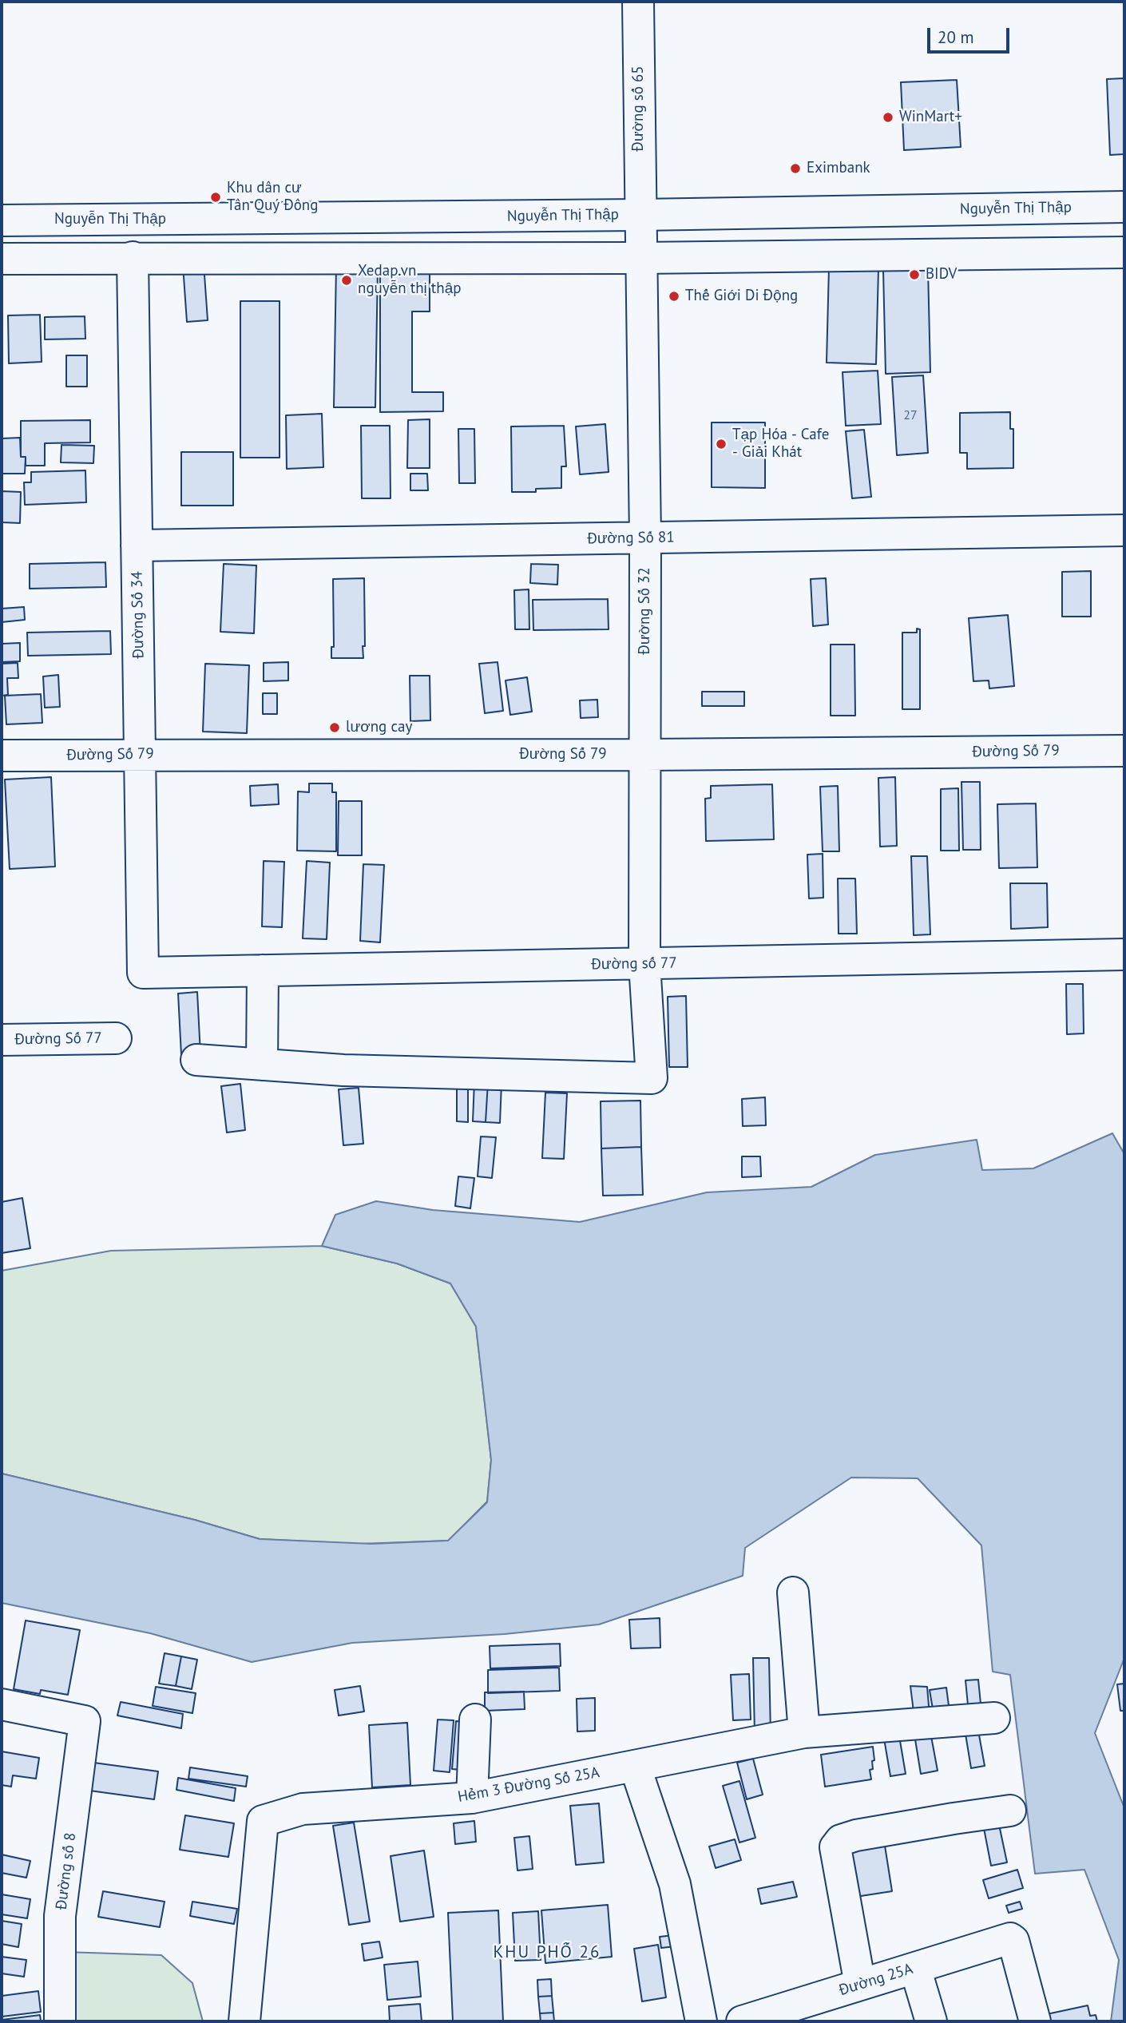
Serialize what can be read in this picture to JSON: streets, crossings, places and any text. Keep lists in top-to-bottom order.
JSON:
{
  "streets": {
    "street": [
      "Đường số 65",
      "Nguyễn Thị Thập",
      "Đường Số 81",
      "Đường Số 32",
      "Đường Số 34",
      "Đường Số 79",
      "Đường số 77",
      "Đường Số 77",
      "Hẻm 3 Đường Số 25A",
      "Đường số 8",
      "Đường 25A"
    ]
  },
  "crossings": [
    ["Đường số 65", "Nguyễn Thị Thập"],
    ["Đường số 65", "Đường Số 32"],
    ["Đường Số 81", "Đường Số 32"],
    ["Đường Số 81", "Đường Số 34"],
    ["Đường Số 32", "Đường Số 79"],
    ["Đường Số 32", "Đường số 77"],
    ["Đường Số 34", "Đường Số 79"],
    ["Đường Số 34", "Đường số 77"]
  ],
  "districts": ["KHU PHỐ 26"],
  "places": [
    "WinMart+",
    "Eximbank",
    "Khu dân cư Tân Quý Đông",
    "BIDV",
    "Xedap.vn nguyễn thị thập",
    "Thế Giới Di Động",
    "Tạp Hóa - Cafe - Giải Khát",
    "lương cay"
  ],
  "house_numbers": ["27"],
  "scale_bar": "20 m"
}
